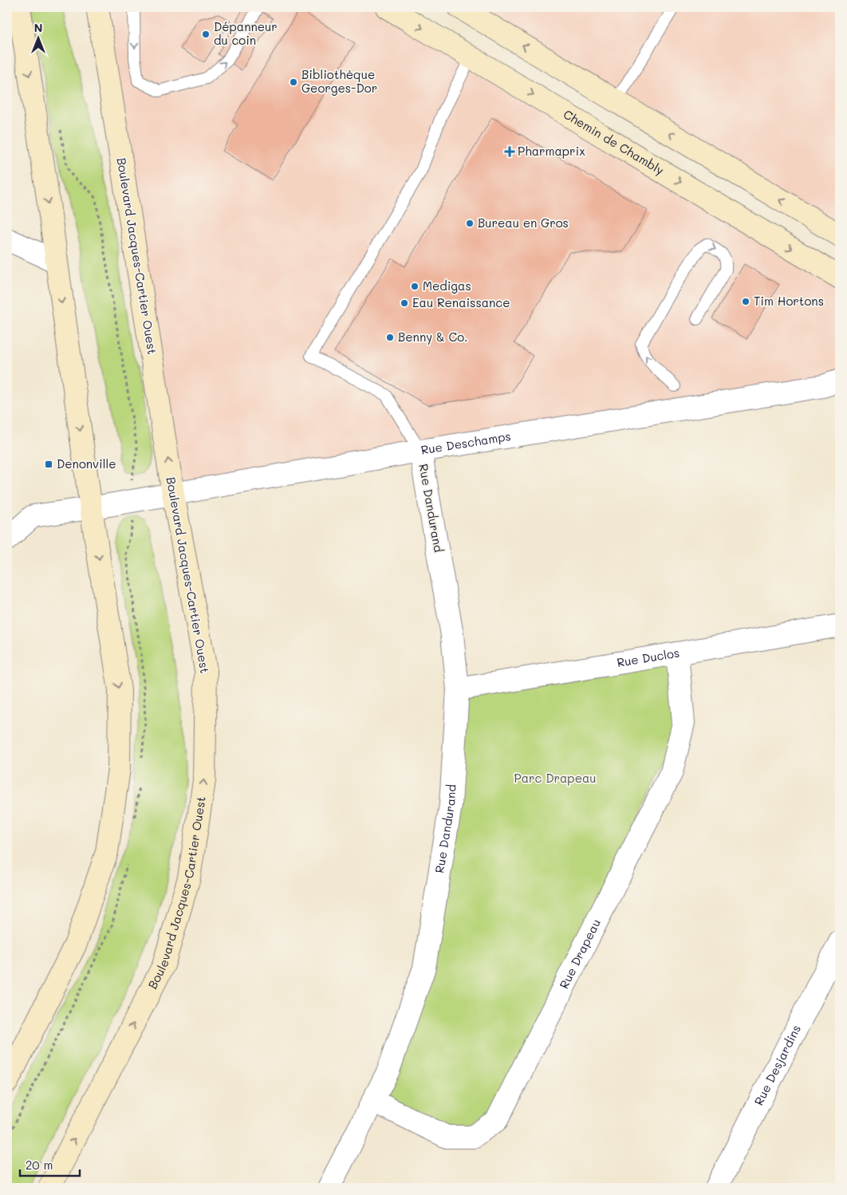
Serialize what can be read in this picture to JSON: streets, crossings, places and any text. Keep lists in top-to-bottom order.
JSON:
{
  "streets": {
    "main road": ["Chemin de Chambly", "Boulevard Jacques-Cartier Ouest"],
    "street": [
      "Rue Deschamps",
      "Rue Dandurand",
      "Rue Duclos",
      "Rue Drapeau",
      "Rue Desjardins"
    ]
  },
  "crossings": [
    ["Boulevard Jacques-Cartier Ouest", "Rue Deschamps"],
    ["Rue Deschamps", "Rue Dandurand"],
    ["Rue Dandurand", "Rue Duclos"],
    ["Rue Dandurand", "Rue Drapeau"],
    ["Rue Duclos", "Rue Drapeau"]
  ],
  "parks": ["Parc Drapeau"],
  "places": {
    "other": [
      "Dépanneur du coin",
      "Bibliothèque Georges-Dor",
      "Bureau en Gros",
      "Medigas",
      "Tim Hortons",
      "Eau Renaissance",
      "Benny & Co."
    ],
    "health": ["Pharmaprix"],
    "transit": ["Denonville"]
  },
  "scale_bar": "20 m",
  "north": "top"
}
